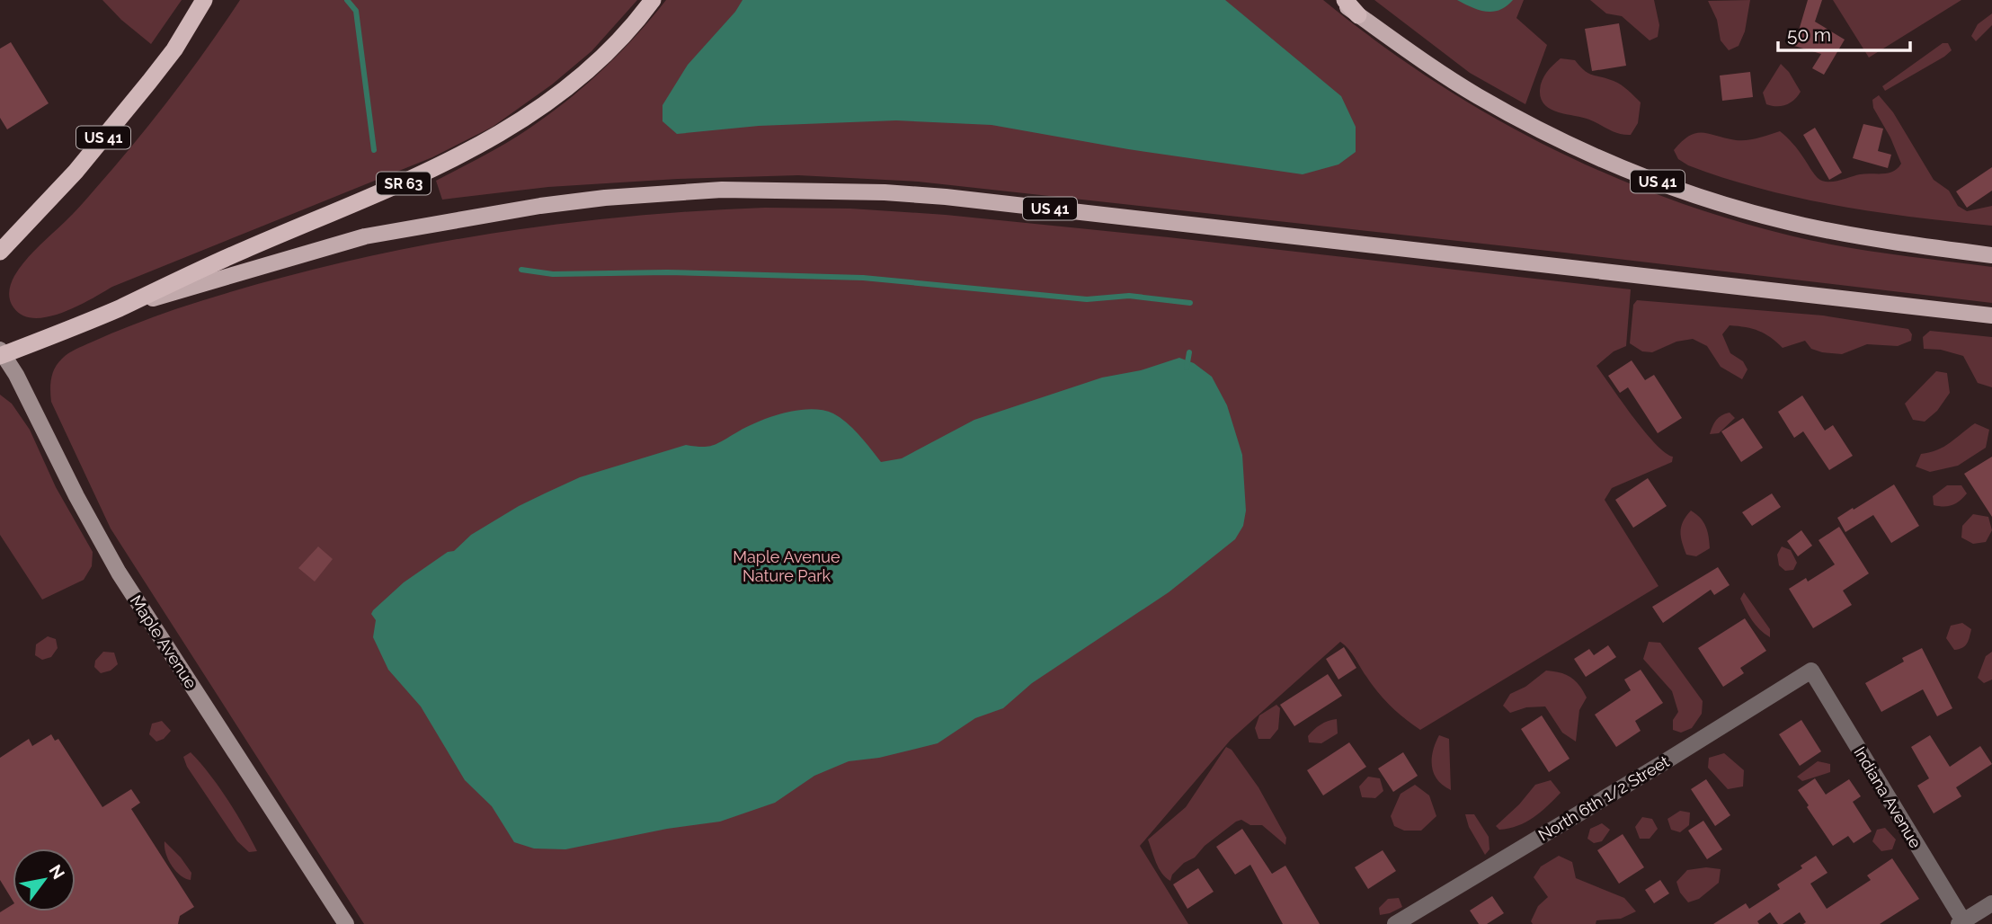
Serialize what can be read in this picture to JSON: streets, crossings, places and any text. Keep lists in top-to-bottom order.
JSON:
{
  "streets": {
    "highway": ["US 41", "SR 63"],
    "main road": ["Maple Avenue"],
    "street": ["Indiana Avenue", "North 6th 1/2 Street"]
  },
  "crossings": [
    ["US 41", "SR 63"],
    ["US 41", "Maple Avenue"],
    ["Indiana Avenue", "North 6th 1/2 Street"]
  ],
  "parks": ["Maple Avenue Nature Park"],
  "scale_bar": "50 m",
  "north": "top right"
}
